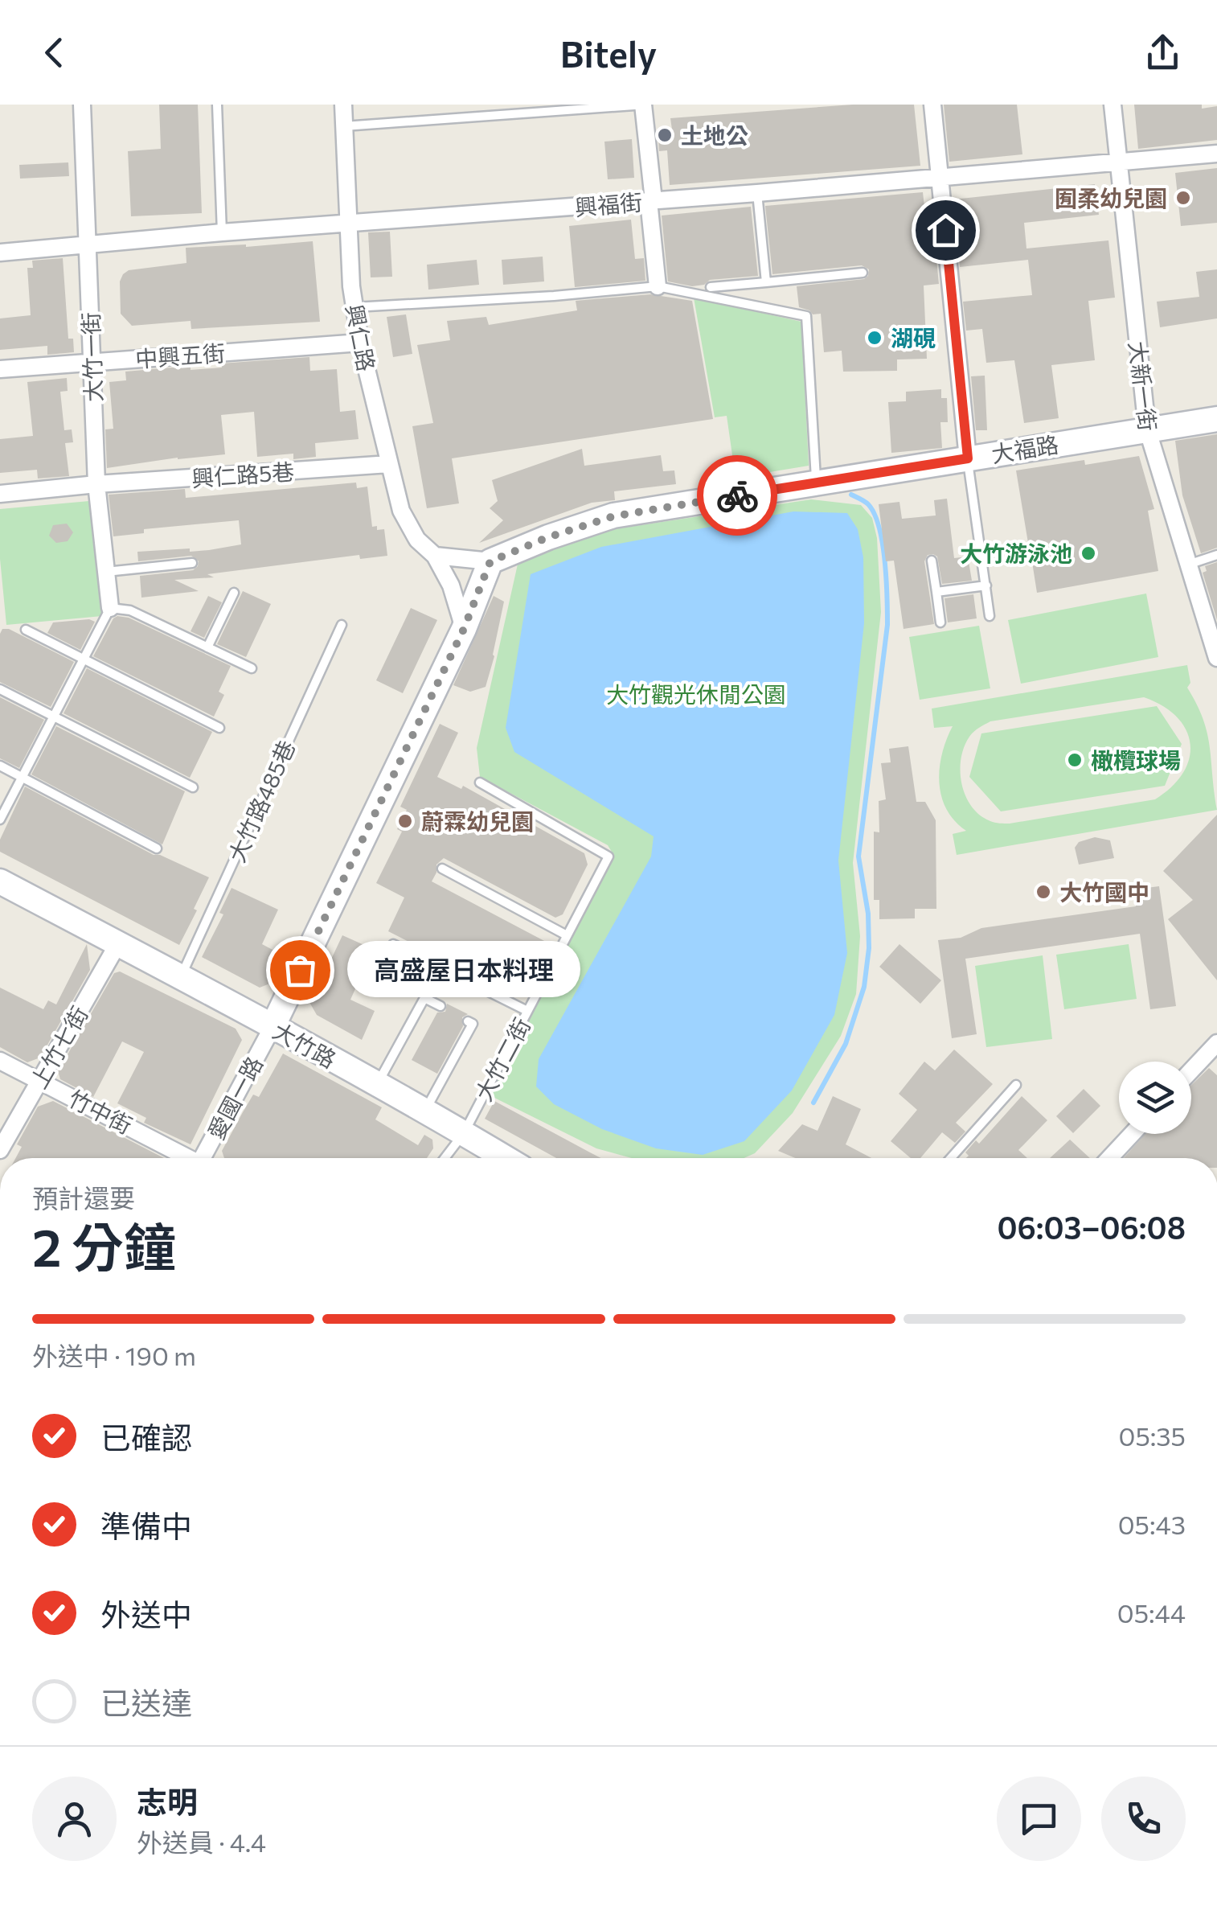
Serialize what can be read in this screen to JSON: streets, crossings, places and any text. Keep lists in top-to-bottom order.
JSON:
{
  "streets": {
    "street": [
      "興福街",
      "興仁路",
      "中興五街",
      "大竹一街",
      "大新一街",
      "大福路",
      "興仁路5巷",
      "大竹路",
      "上竹七街",
      "愛國一路",
      "竹中街"
    ],
    "lane": ["大竹路485巷", "大竹二街"]
  },
  "crossings": [
    ["興福街", "興仁路"],
    ["興福街", "大竹一街"],
    ["興福街", "大新一街"],
    ["興仁路", "中興五街"],
    ["興仁路", "興仁路5巷"],
    ["中興五街", "大竹一街"],
    ["大竹一街", "興仁路5巷"],
    ["大新一街", "大福路"],
    ["大竹路485巷", "大竹路"],
    ["大竹路", "上竹七街"],
    ["大竹路", "大竹二街"],
    ["大竹路", "愛國一路"],
    ["上竹七街", "竹中街"]
  ],
  "parks": ["大竹觀光休閒公園"],
  "places": [
    "土地公",
    "囿柔幼兒園",
    "湖硯",
    "大竹游泳池",
    "橄欖球場",
    "蔚霖幼兒園",
    "大竹國中",
    "高盛屋日本料理"
  ],
  "page": {
    "header": "Bitely",
    "bubble": "高盛屋日本料理",
    "heading": ["2 分鐘", "預計還要", "06:03–06:08"],
    "panel": ["志明", "外送員 · 4.4"],
    "bar": "外送中 · 190 m",
    "list": [
      ["已確認", "05:35"],
      ["準備中", "05:43"],
      ["外送中", "05:44"],
      "已送達"
    ]
  }
}
